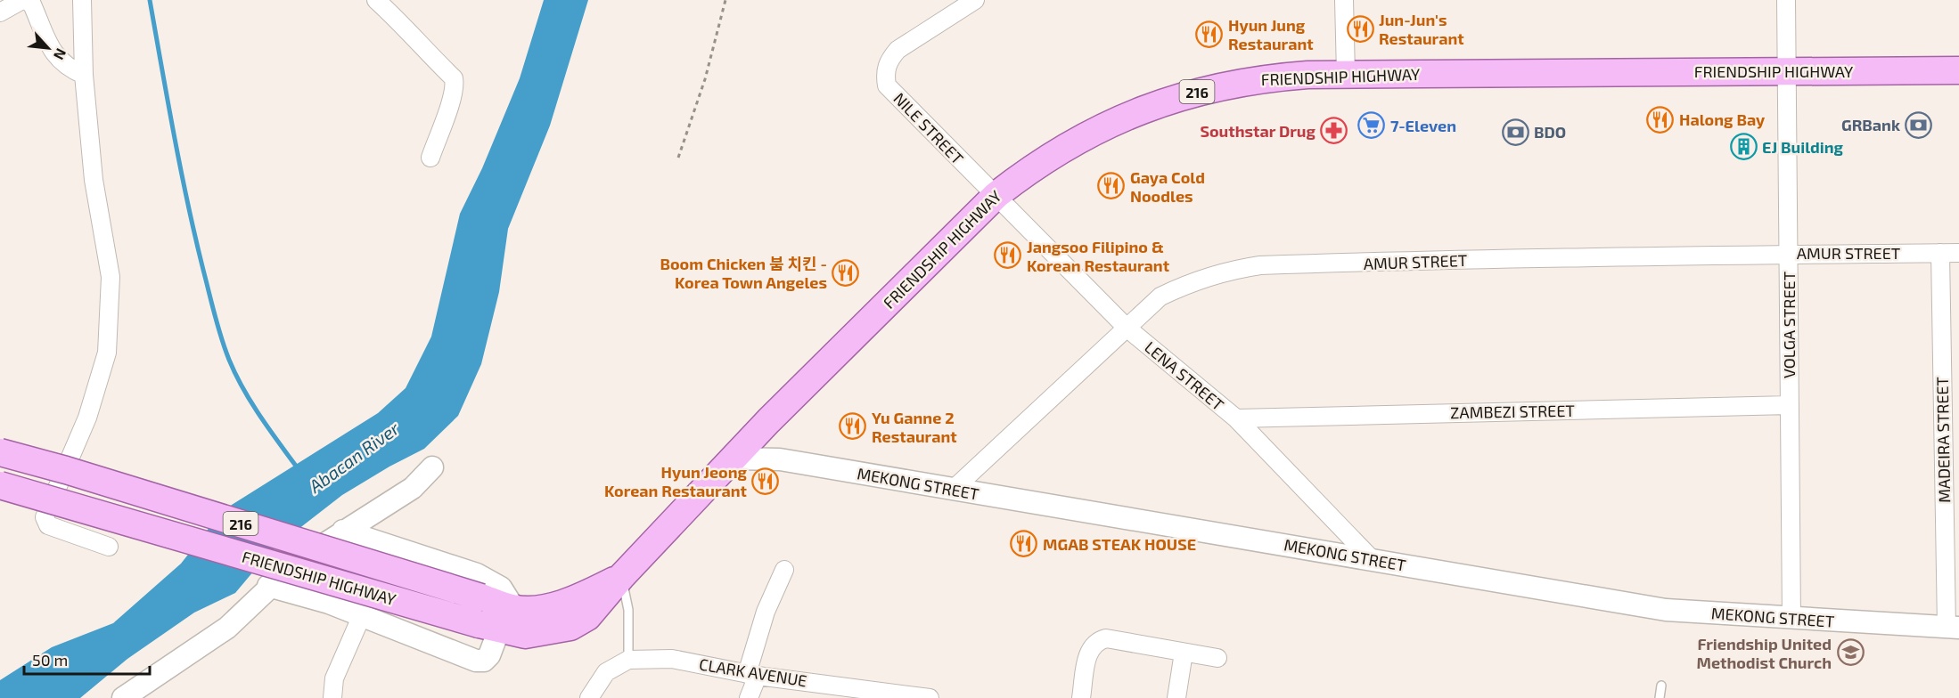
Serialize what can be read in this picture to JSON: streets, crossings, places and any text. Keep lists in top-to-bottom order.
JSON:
{
  "streets": {
    "main road": ["FRIENDSHIP HIGHWAY", "216"],
    "street": [
      "NILE STREET",
      "AMUR STREET",
      "VOLGA STREET",
      "LENA STREET",
      "ZAMBEZI STREET",
      "MADEIRA STREET",
      "MEKONG STREET",
      "CLARK AVENUE"
    ]
  },
  "crossings": [
    ["FRIENDSHIP HIGHWAY", "NILE STREET"],
    ["FRIENDSHIP HIGHWAY", "VOLGA STREET"],
    ["FRIENDSHIP HIGHWAY", "LENA STREET"],
    ["FRIENDSHIP HIGHWAY", "MEKONG STREET"],
    ["NILE STREET", "LENA STREET"],
    ["AMUR STREET", "VOLGA STREET"],
    ["AMUR STREET", "LENA STREET"],
    ["AMUR STREET", "MADEIRA STREET"],
    ["AMUR STREET", "MEKONG STREET"],
    ["VOLGA STREET", "ZAMBEZI STREET"],
    ["VOLGA STREET", "MEKONG STREET"],
    ["LENA STREET", "ZAMBEZI STREET"],
    ["LENA STREET", "MEKONG STREET"],
    ["MADEIRA STREET", "MEKONG STREET"]
  ],
  "water": ["Abacan River"],
  "places": {
    "restaurant": [
      "Jun-Jun's Restaurant",
      "Hyun Jung Restaurant",
      "Halong Bay",
      "Gaya Cold Noodles",
      "Jangsoo Filipino & Korean Restaurant",
      "Boom Chicken 붐 치킨 - Korea Town Angeles",
      "Yu Ganne 2 Restaurant",
      "Hyun Jeong Korean Restaurant",
      "MGAB STEAK HOUSE"
    ],
    "bank": ["GRBank", "BDO"],
    "supermarket": ["7-Eleven"],
    "pharmacy": ["Southstar Drug"],
    "building": ["EJ Building"],
    "school or university": ["Friendship United Methodist Church"]
  },
  "scale_bar": "50 m",
  "north": "bottom right"
}
